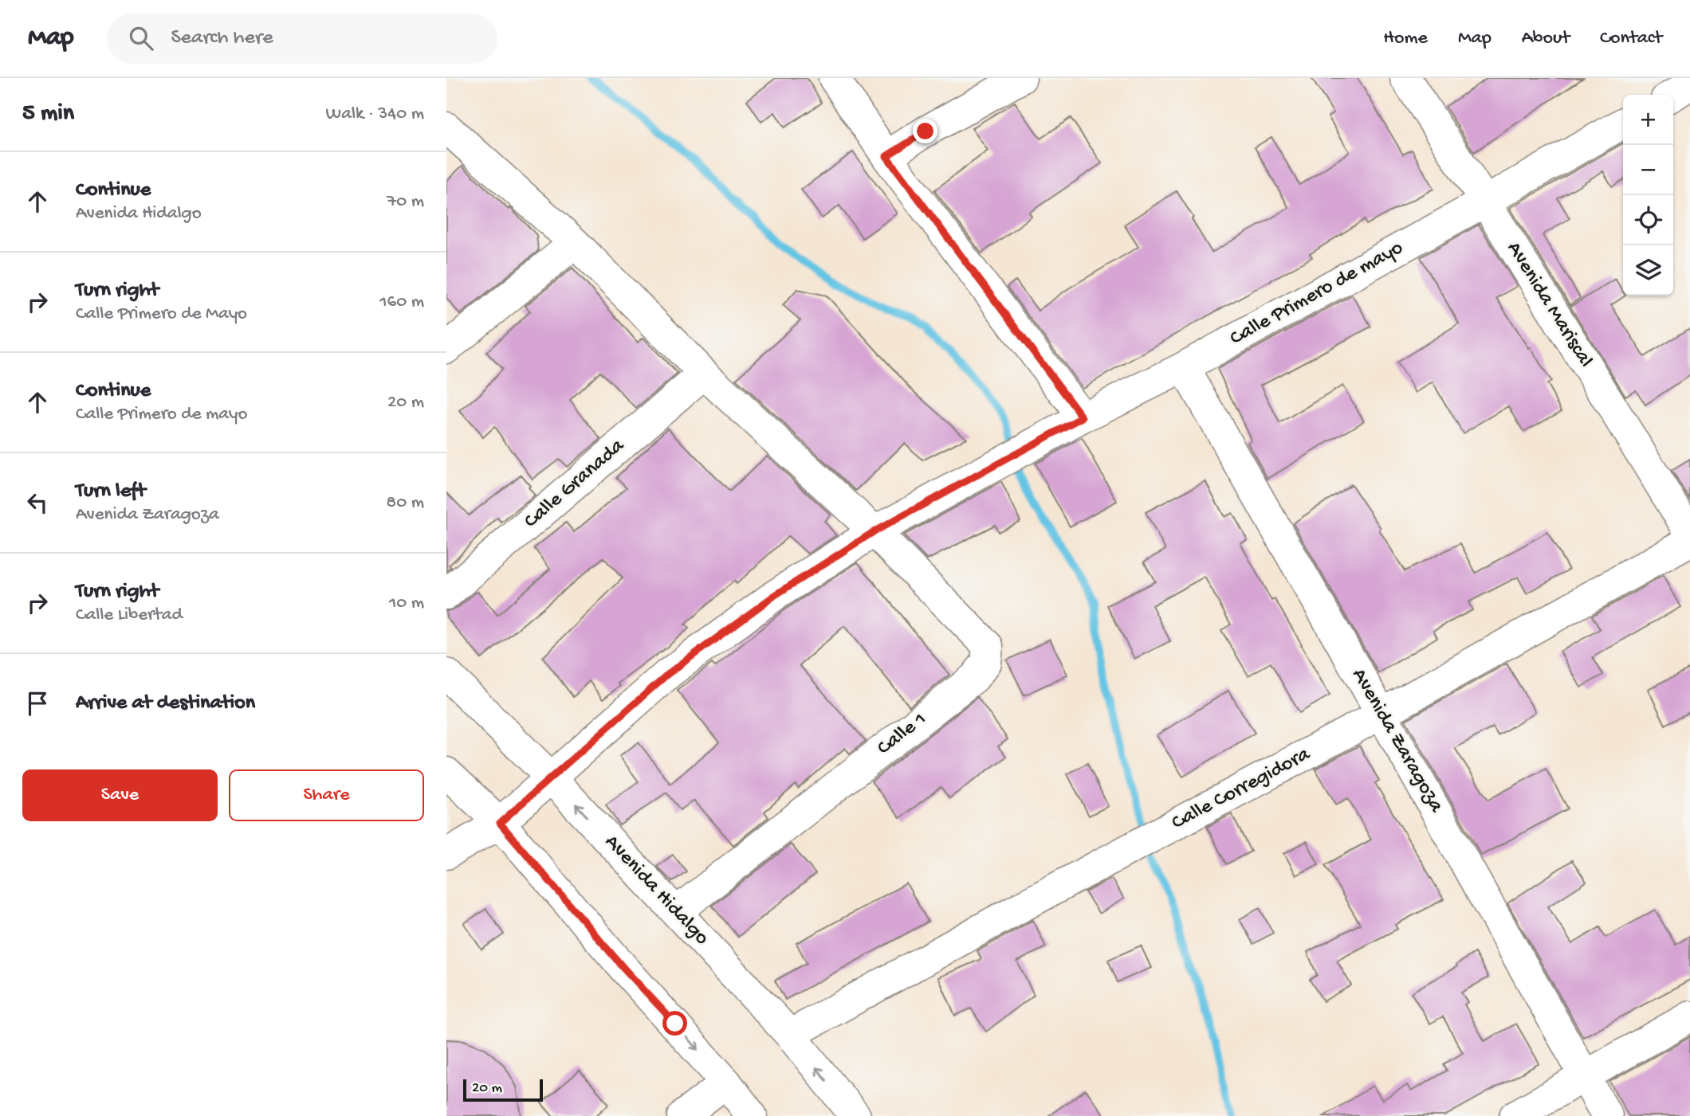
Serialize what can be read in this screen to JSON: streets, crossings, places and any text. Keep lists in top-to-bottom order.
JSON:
{
  "streets": {
    "street": [
      "Calle Primero de mayo",
      "Avenida Mariscal",
      "Calle Granada",
      "Calle 1",
      "Avenida Zaragoza",
      "Calle Corregidora",
      "Avenida Hidalgo"
    ]
  },
  "crossings": [
    ["Calle Primero de mayo", "Avenida Mariscal"],
    ["Calle Primero de mayo", "Calle 1"],
    ["Calle Primero de mayo", "Avenida Zaragoza"],
    ["Calle 1", "Avenida Hidalgo"],
    ["Avenida Zaragoza", "Calle Corregidora"],
    ["Calle Corregidora", "Avenida Hidalgo"]
  ],
  "scale_bar": "20 m",
  "page": {
    "header": "Map",
    "search": "Search here",
    "nav": [
      "Home",
      "Map",
      "About",
      "Contact"
    ],
    "heading": ["5 min", "Walk · 340 m"],
    "map_buttons": ["+", "−"],
    "list": [
      ["Continue", "Avenida Hidalgo", "70 m"],
      ["Turn right", "Calle Primero de Mayo", "160 m"],
      ["Continue", "Calle Primero de mayo", "20 m"],
      ["Turn left", "Avenida Zaragoza", "80 m"],
      ["Turn right", "Calle Libertad", "10 m"],
      "Arrive at destination"
    ],
    "buttons": ["Save", "Share"],
    "scale": "20 m"
  }
}
